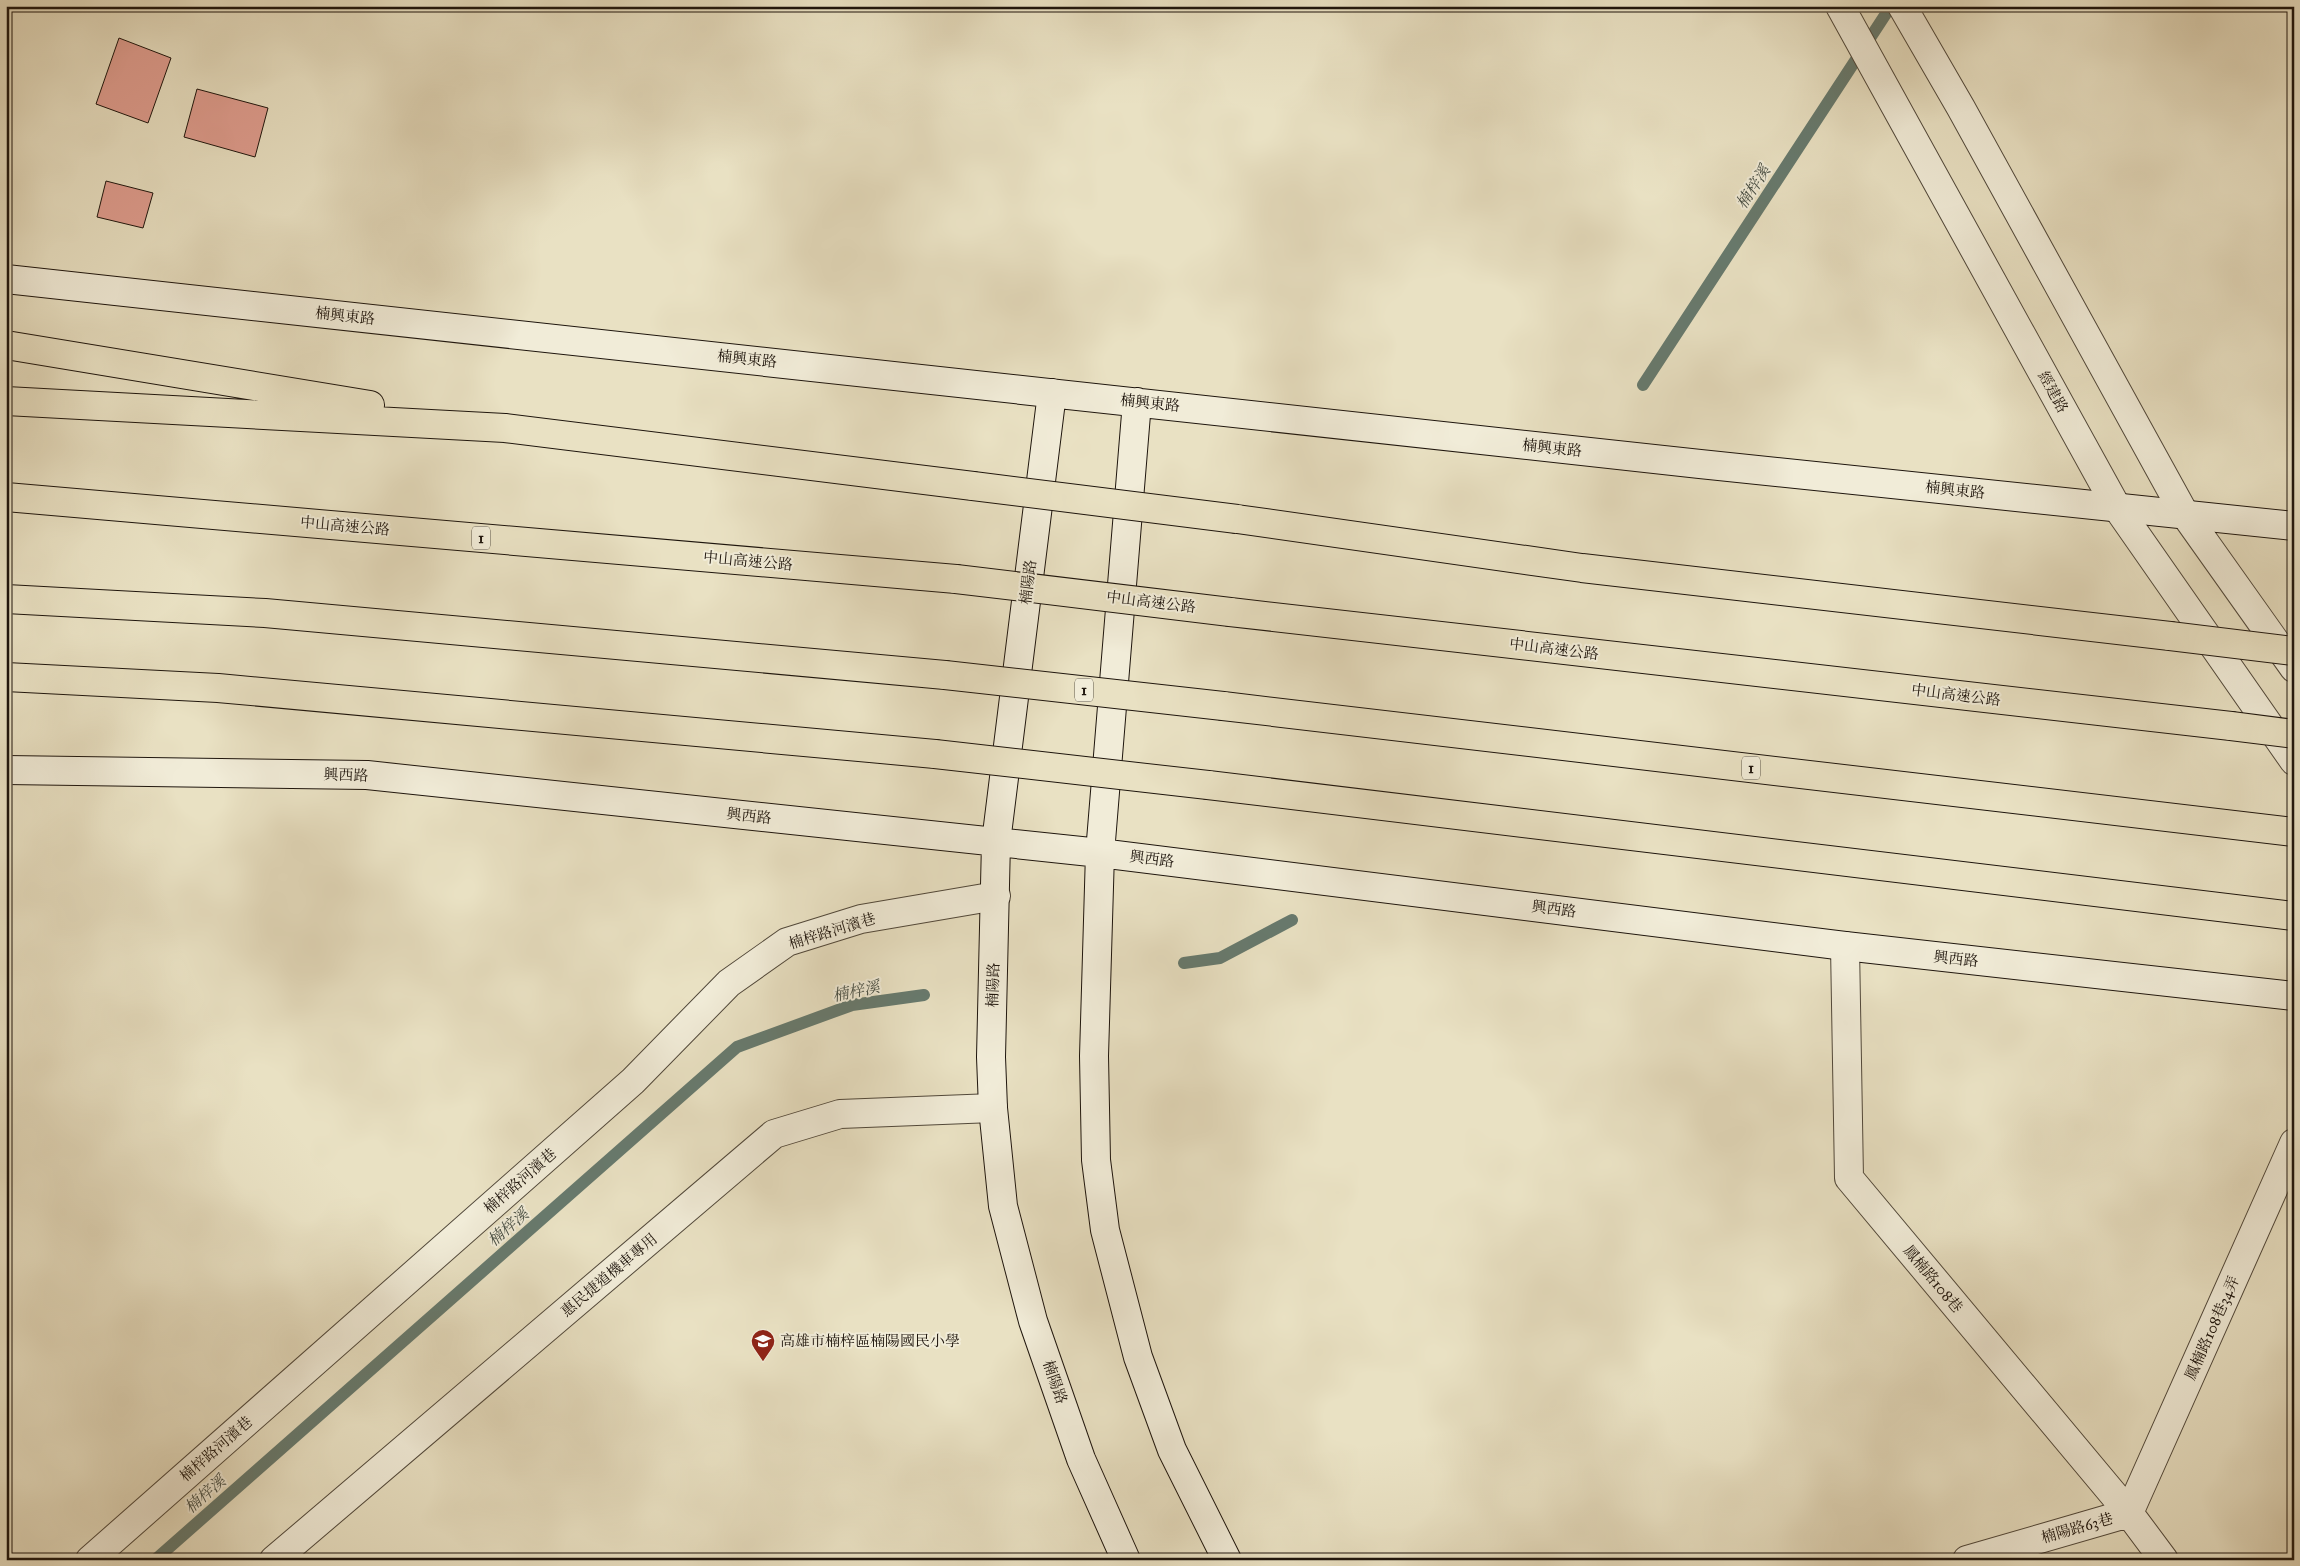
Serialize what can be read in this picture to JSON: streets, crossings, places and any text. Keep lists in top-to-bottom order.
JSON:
{
  "streets": {
    "highway": ["中山高速公路", "1"],
    "street": [
      "楠興東路",
      "經建路",
      "楠陽路",
      "興西路",
      "楠梓路河濱巷",
      "惠民捷道機車專用",
      "鳳楠路108巷",
      "鳳楠路108巷34弄",
      "楠陽路63巷"
    ]
  },
  "crossings": [
    ["楠興東路", "經建路"],
    ["楠興東路", "楠陽路"],
    ["楠陽路", "興西路"],
    ["楠陽路", "楠梓路河濱巷"],
    ["楠陽路", "惠民捷道機車專用"],
    ["興西路", "鳳楠路108巷"],
    ["鳳楠路108巷", "鳳楠路108巷34弄"],
    ["鳳楠路108巷", "楠陽路63巷"],
    ["鳳楠路108巷34弄", "楠陽路63巷"]
  ],
  "water": ["楠梓溪"],
  "places": {
    "school or university": ["高雄市楠梓區楠陽國民小學"]
  }
}
